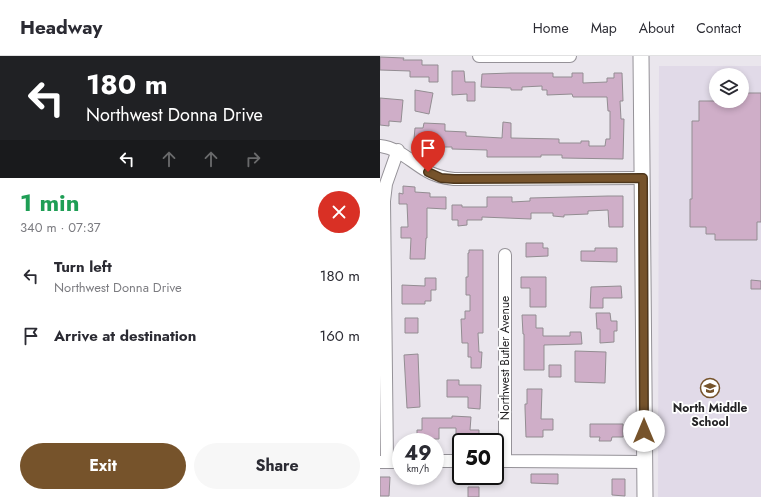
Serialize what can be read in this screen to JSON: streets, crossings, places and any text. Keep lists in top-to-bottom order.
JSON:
{
  "streets": {
    "street": ["Northwest Butler Avenue"]
  },
  "places": {
    "school or university": ["North Middle School"]
  },
  "page": {
    "header": "Headway",
    "nav": [
      "Home",
      "Map",
      "About",
      "Contact"
    ],
    "turn": ["180 m", "Northwest Donna Drive"],
    "heading": ["1 min", "340 m · 07:37"],
    "list": [
      {
        "name": "Turn left",
        "note": "Northwest Donna Drive",
        "value": "180 m"
      },
      {
        "name": "Arrive at destination",
        "value": "160 m"
      }
    ],
    "speed": "49 km/h",
    "limit": "50",
    "buttons": ["Exit", "Share"]
  }
}
